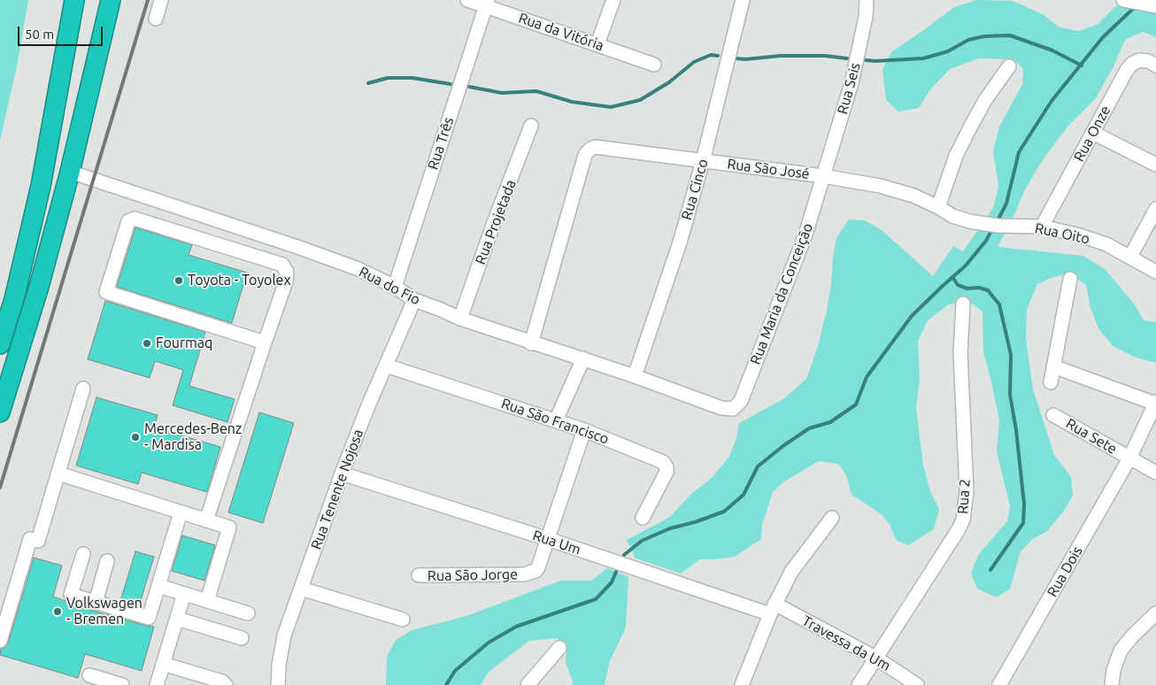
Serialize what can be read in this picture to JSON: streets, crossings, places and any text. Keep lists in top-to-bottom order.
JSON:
{
  "streets": {
    "street": [
      "Rua da Vitória",
      "Rua Seis",
      "Rua Onze",
      "Rua Três",
      "Rua São José",
      "Rua Cinco",
      "Rua Projetada",
      "Rua Oito",
      "Rua do Fio",
      "Rua Maria da Conceição",
      "Rua São Francisco",
      "Rua Sete",
      "Rua Tenente Nojosa",
      "Rua 2",
      "Rua Um",
      "Rua Dois",
      "Rua São Jorge",
      "Travessa da Um"
    ]
  },
  "crossings": [
    ["Rua da Vitória", "Rua Três"],
    ["Rua Seis", "Rua São José"],
    ["Rua Seis", "Rua Maria da Conceição"],
    ["Rua Onze", "Rua Oito"],
    ["Rua Três", "Rua do Fio"],
    ["Rua São José", "Rua Cinco"],
    ["Rua São José", "Rua Oito"],
    ["Rua São José", "Rua do Fio"],
    ["Rua São José", "Rua Maria da Conceição"],
    ["Rua Cinco", "Rua do Fio"],
    ["Rua Projetada", "Rua do Fio"],
    ["Rua do Fio", "Rua Maria da Conceição"],
    ["Rua do Fio", "Rua Tenente Nojosa"],
    ["Rua São Francisco", "Rua Tenente Nojosa"],
    ["Rua São Francisco", "Rua São Jorge"],
    ["Rua Sete", "Rua Dois"],
    ["Rua Tenente Nojosa", "Rua Um"],
    ["Rua 2", "Travessa da Um"],
    ["Rua Um", "Rua São Jorge"],
    ["Rua Um", "Travessa da Um"]
  ],
  "places": [
    "Toyota - Toyolex",
    "Fourmaq",
    "Mercedes-Benz - Mardisa",
    "Volkswagen - Bremen"
  ],
  "scale_bar": "50 m"
}
